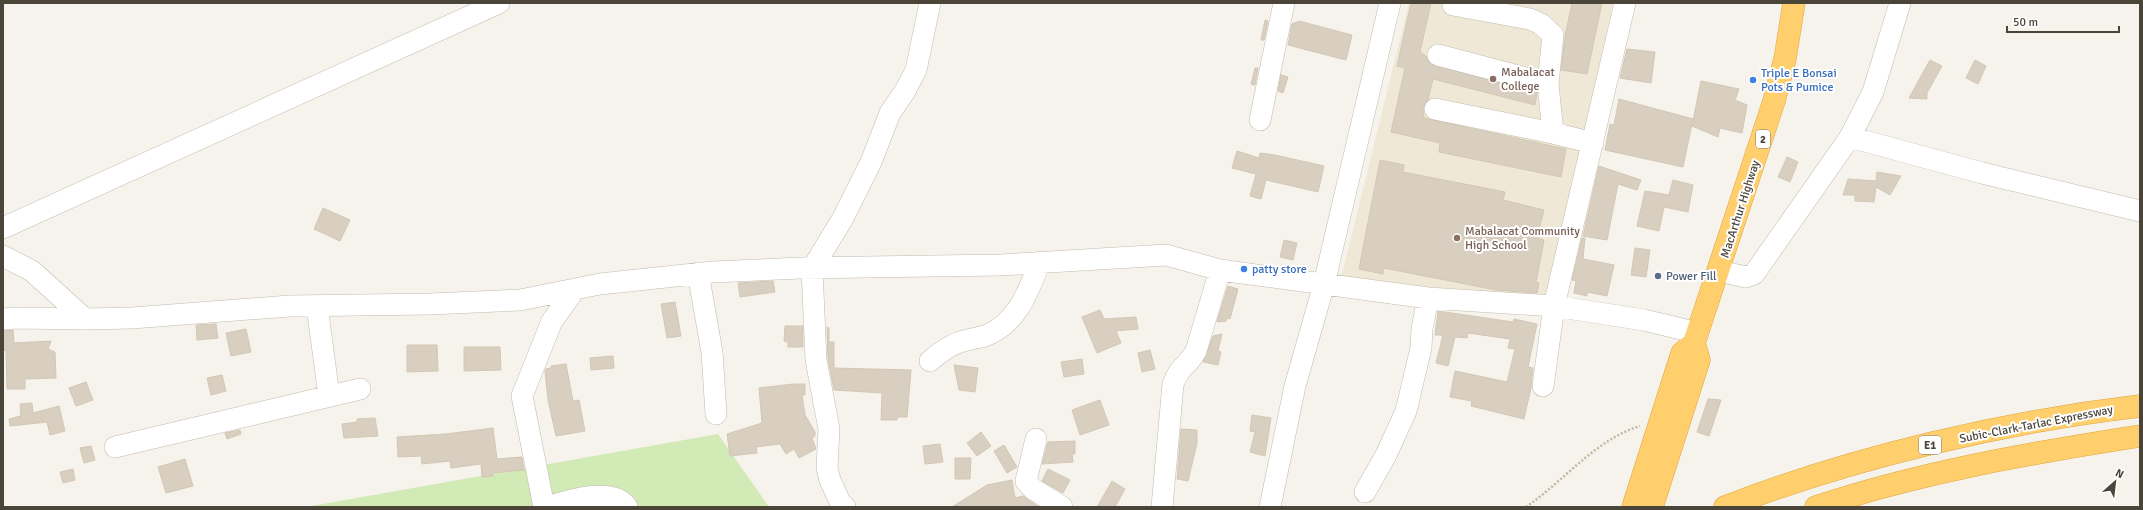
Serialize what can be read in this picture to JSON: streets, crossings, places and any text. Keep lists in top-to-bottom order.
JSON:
{
  "streets": {
    "highway": [
      "2",
      "MacArthur Highway",
      "Subic-Clark-Tarlac Expressway",
      "E1"
    ]
  },
  "places": [
    "Mabalacat College",
    "Triple E Bonsai Pots & Pumice",
    "Mabalacat Community High School",
    "patty store",
    "Power Fill"
  ],
  "scale_bar": "50 m",
  "north": "top right"
}
